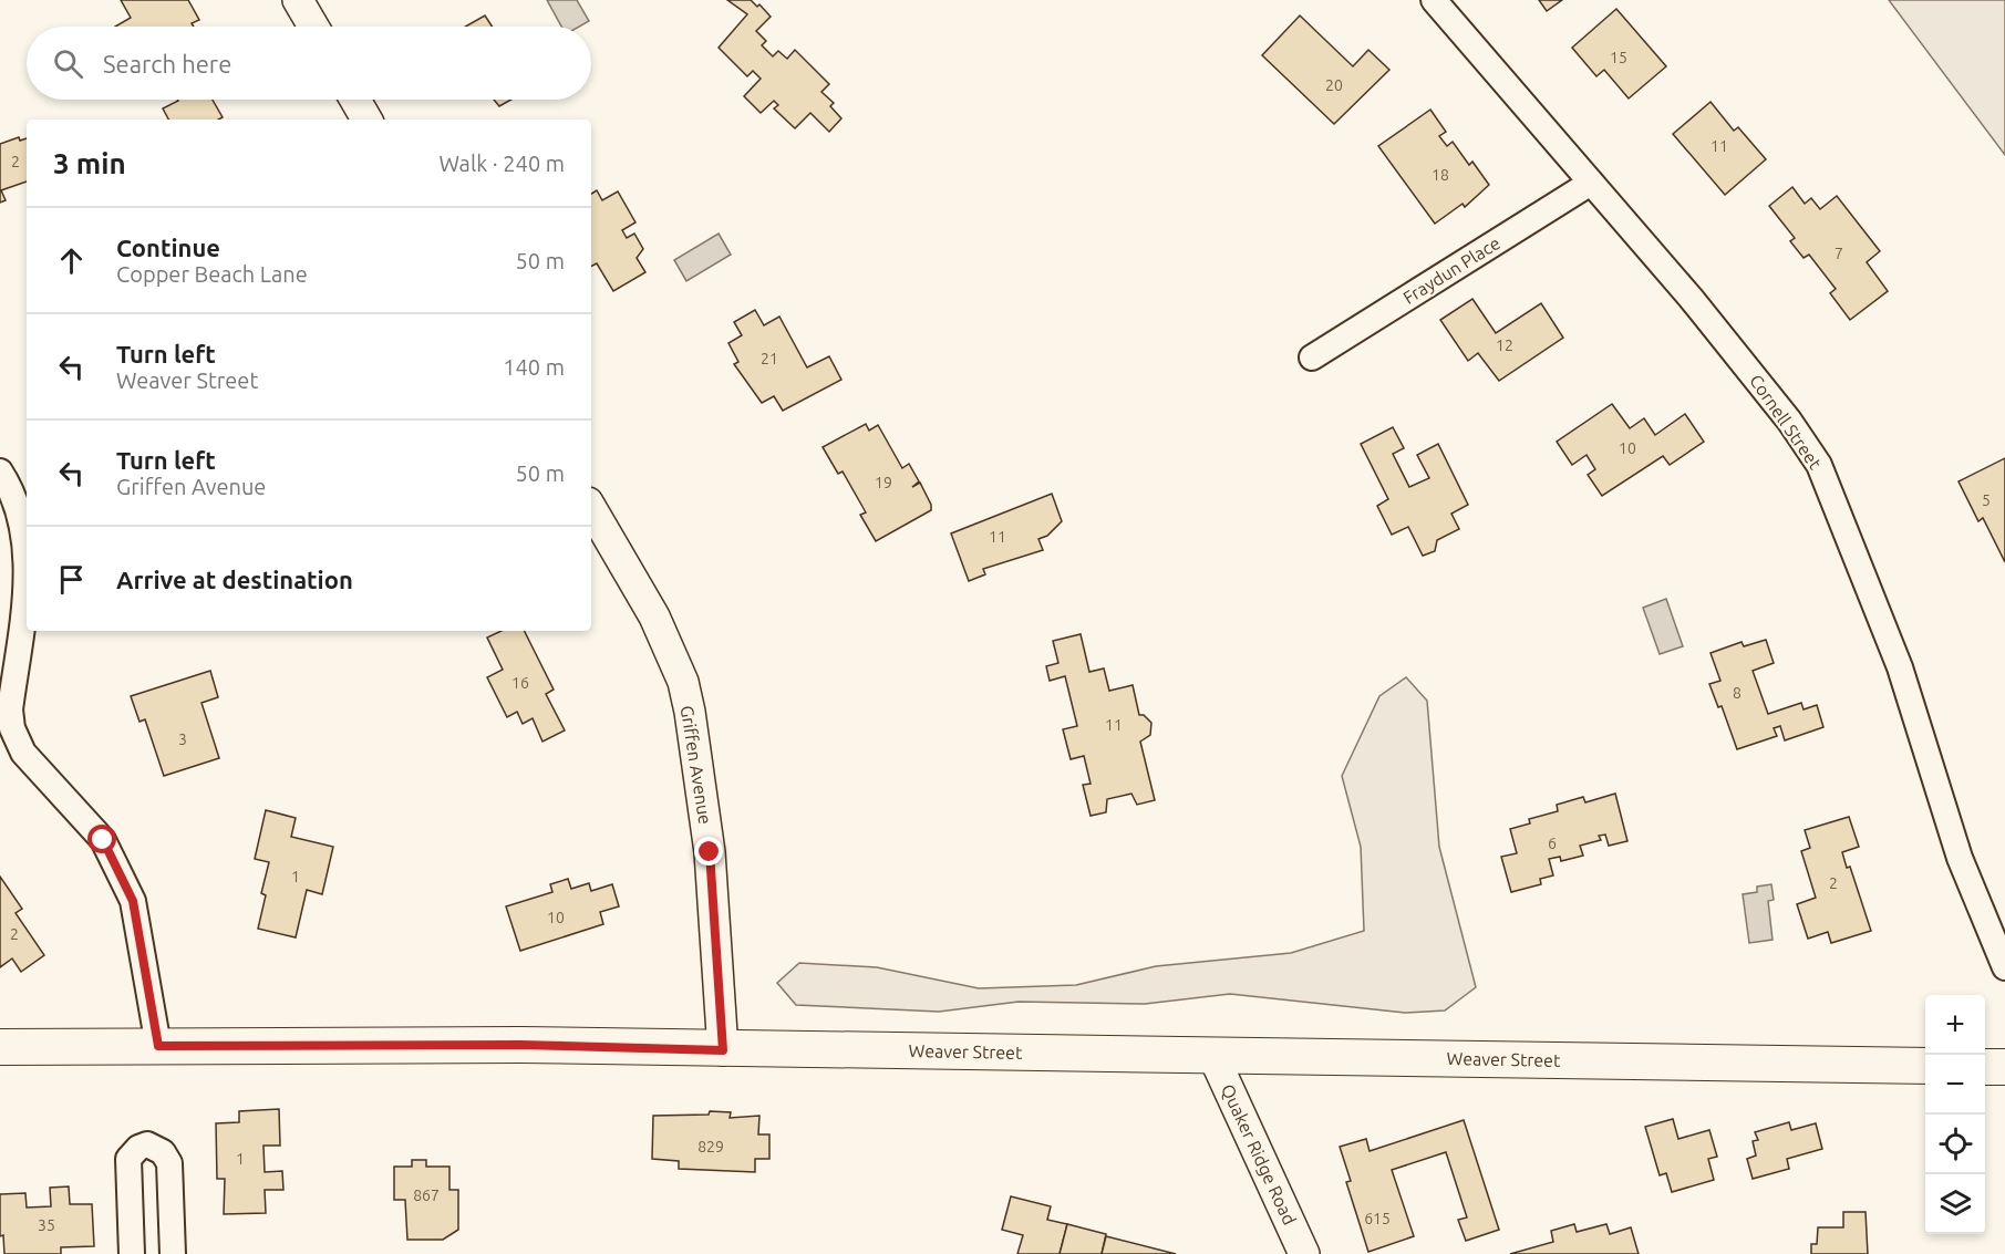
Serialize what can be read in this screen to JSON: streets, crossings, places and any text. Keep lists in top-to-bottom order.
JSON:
{
  "streets": {
    "main road": ["Weaver Street"],
    "street": [
      "Fraydun Place",
      "Cornell Street",
      "Griffen Avenue",
      "Quaker Ridge Road"
    ]
  },
  "crossings": [
    ["Fraydun Place", "Cornell Street"],
    ["Griffen Avenue", "Weaver Street"],
    ["Weaver Street", "Quaker Ridge Road"]
  ],
  "house_numbers": [
    "15",
    "20",
    "11",
    "2",
    "18",
    "7",
    "12",
    "21",
    "10",
    "19",
    "5",
    "11",
    "16",
    "8",
    "11",
    "3",
    "6",
    "1",
    "2",
    "10",
    "2",
    "829",
    "1",
    "867",
    "615",
    "35"
  ],
  "page": {
    "search": "Search here",
    "heading": ["3 min", "Walk · 240 m"],
    "list": [
      ["Continue", "Copper Beach Lane", "50 m"],
      ["Turn left", "Weaver Street", "140 m"],
      ["Turn left", "Griffen Avenue", "50 m"],
      "Arrive at destination"
    ],
    "map_buttons": ["+", "−"]
  }
}
